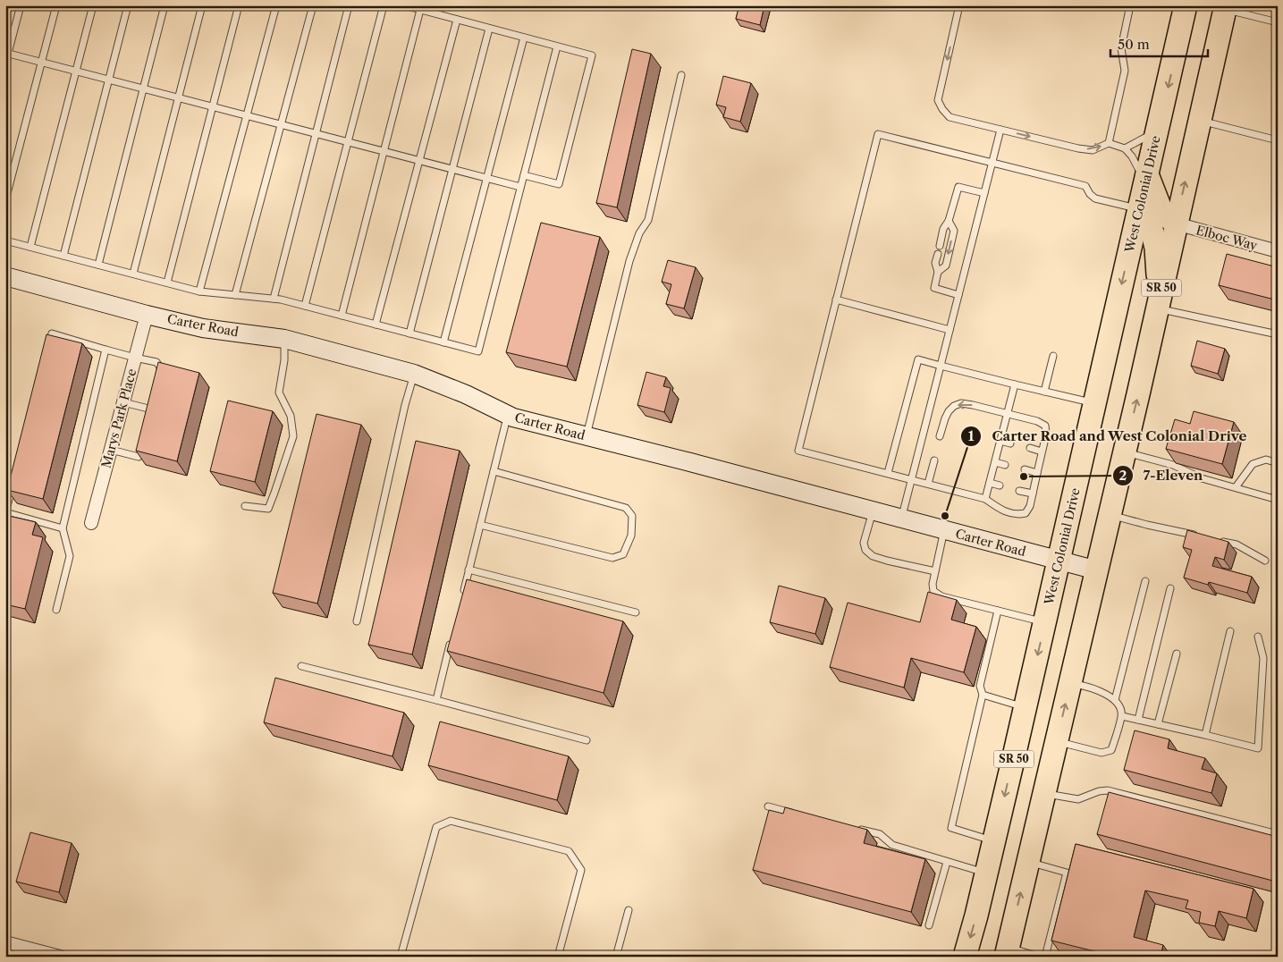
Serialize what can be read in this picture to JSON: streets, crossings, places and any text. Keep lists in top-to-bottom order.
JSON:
{
  "streets": {
    "highway": ["West Colonial Drive", "SR 50"],
    "street": ["Elboc Way", "Carter Road", "Marys Park Place"]
  },
  "crossings": [
    ["West Colonial Drive", "Carter Road"],
    ["Elboc Way", "SR 50"],
    ["SR 50", "Carter Road"],
    ["Carter Road", "Marys Park Place"]
  ],
  "places": ["7-Eleven", "Carter Road and West Colonial Drive"],
  "scale_bar": "50 m"
}
